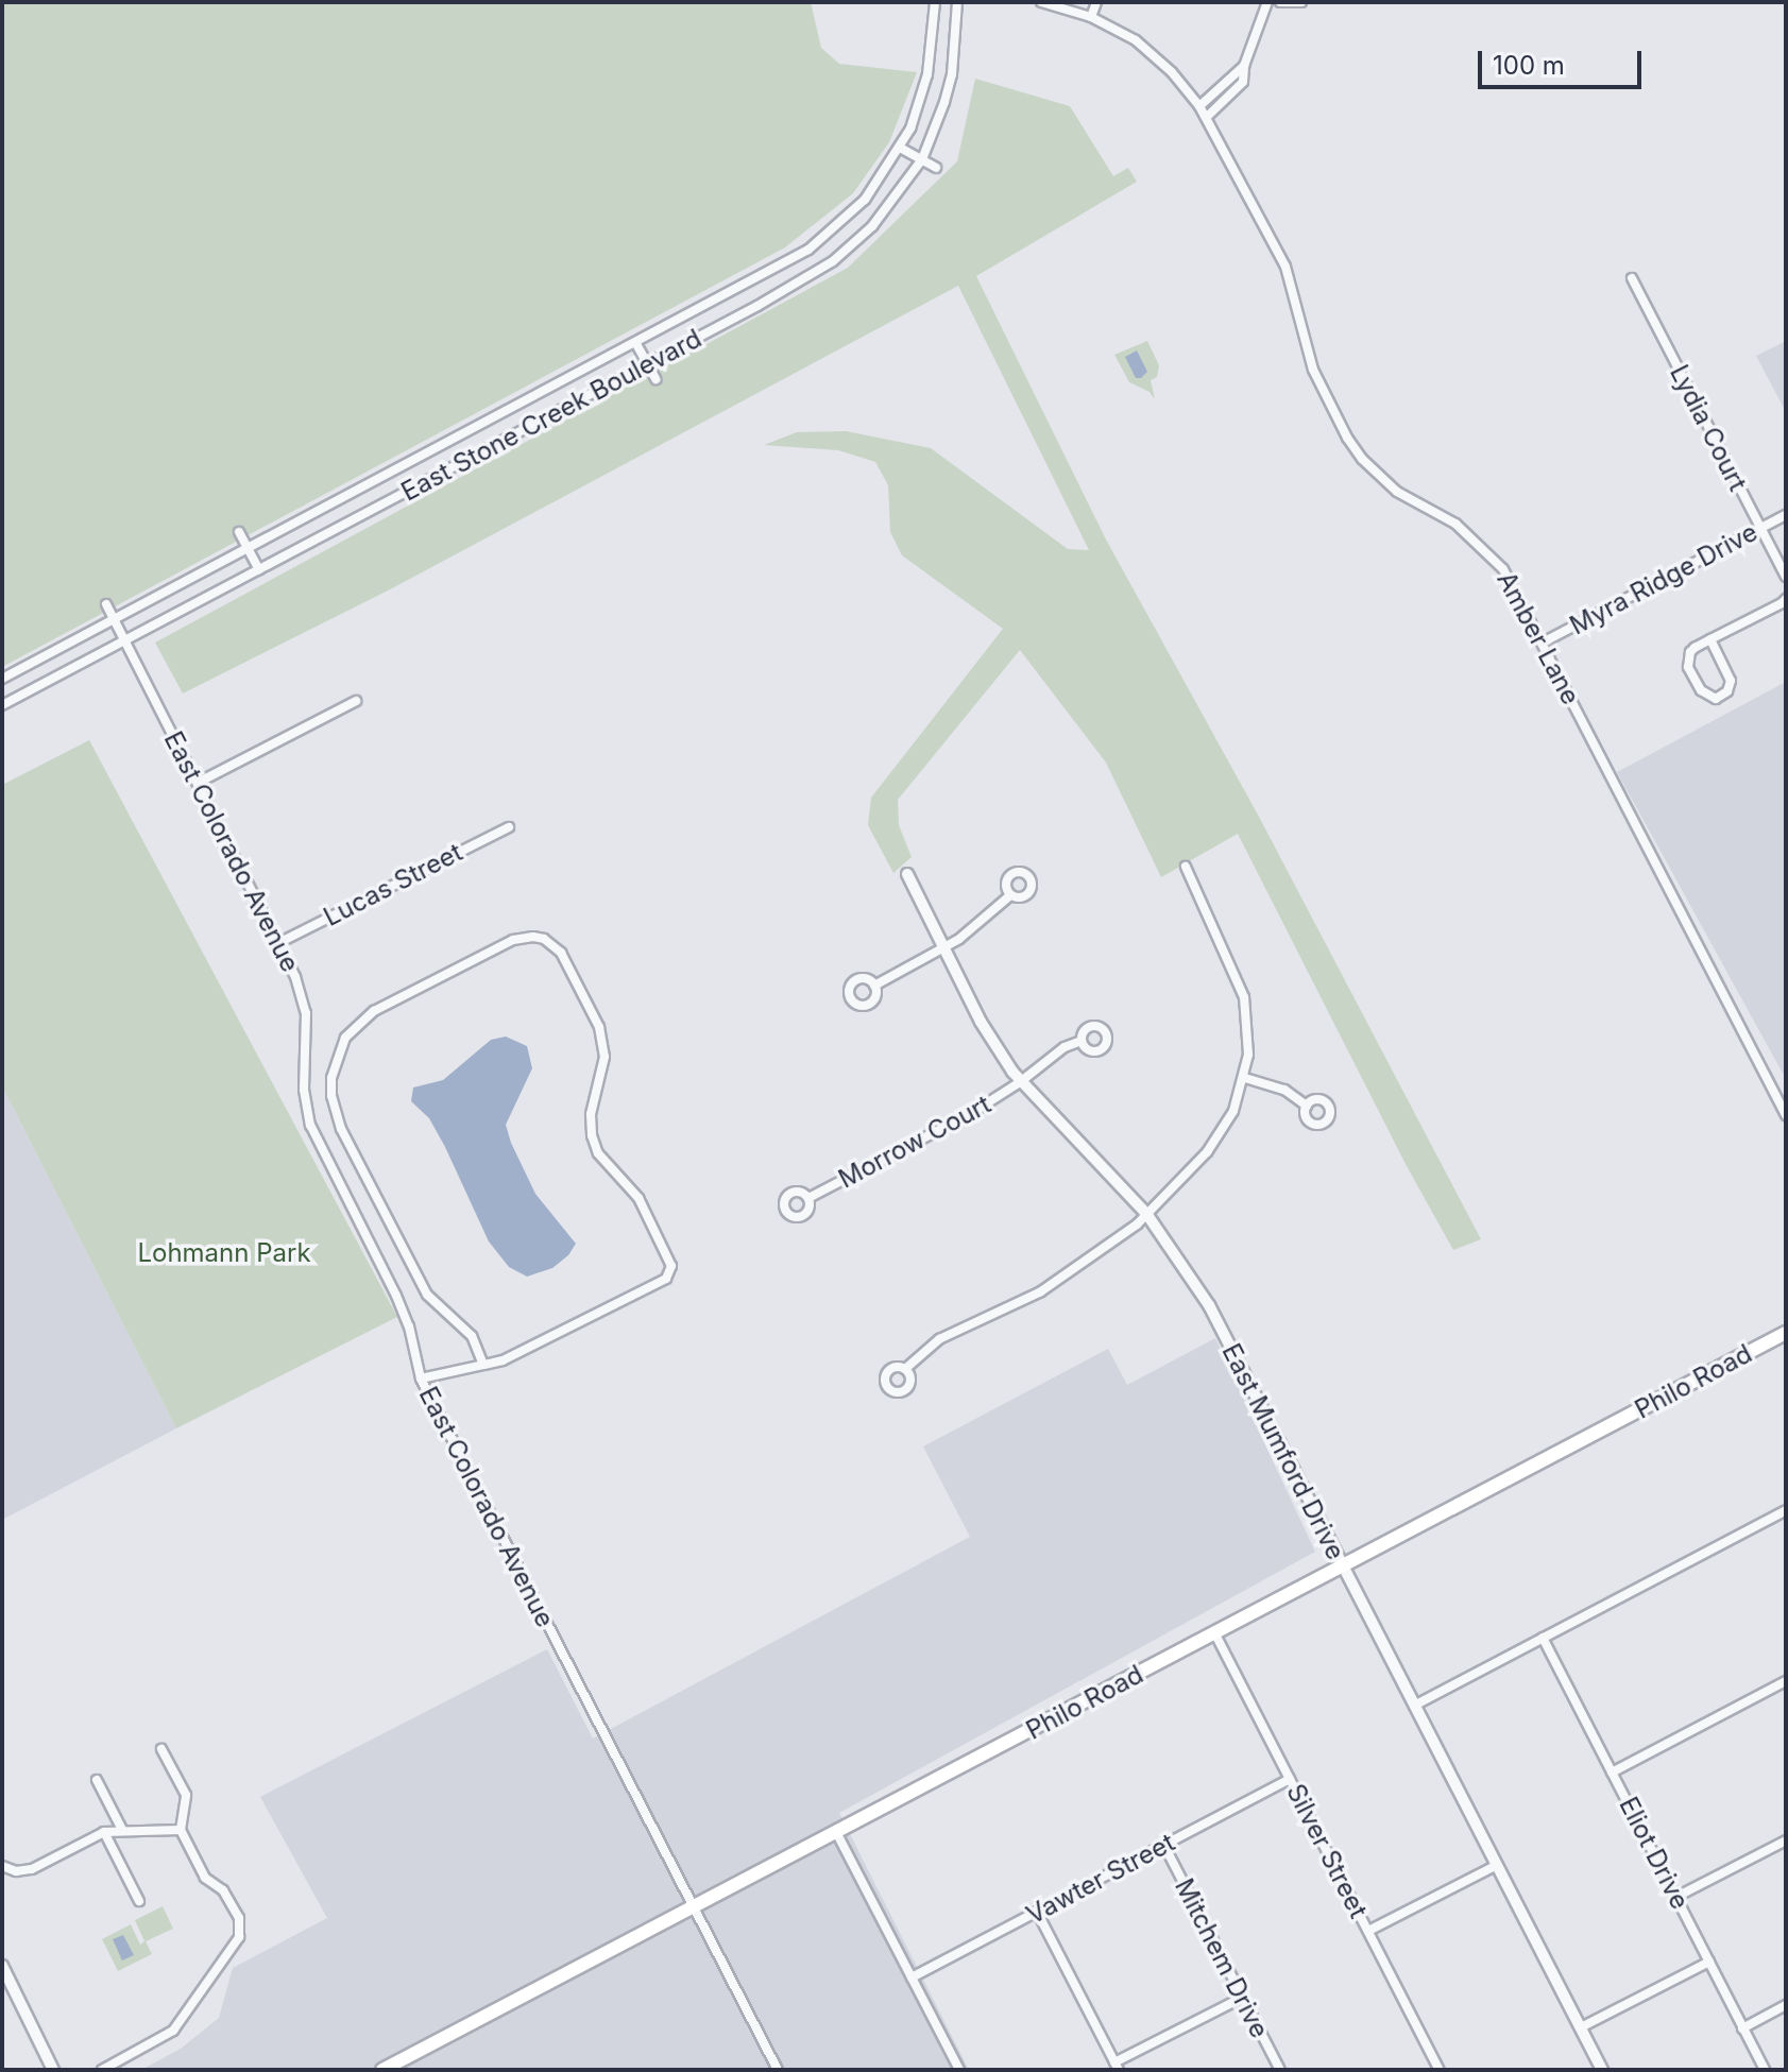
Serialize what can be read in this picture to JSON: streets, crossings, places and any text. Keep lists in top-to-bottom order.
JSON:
{
  "streets": {
    "main road": ["Philo Road"],
    "street": [
      "East Stone Creek Boulevard",
      "Lydia Court",
      "Myra Ridge Drive",
      "Amber Lane",
      "East Colorado Avenue",
      "Lucas Street",
      "Morrow Court",
      "East Mumford Drive",
      "Silver Street",
      "Eliot Drive",
      "Vawter Street",
      "Mitchem Drive"
    ]
  },
  "crossings": [
    ["East Stone Creek Boulevard", "East Colorado Avenue"],
    ["Lydia Court", "Myra Ridge Drive"],
    ["Myra Ridge Drive", "Amber Lane"],
    ["East Colorado Avenue", "Lucas Street"],
    ["East Colorado Avenue", "Philo Road"],
    ["Morrow Court", "East Mumford Drive"],
    ["Philo Road", "East Mumford Drive"],
    ["Philo Road", "Silver Street"],
    ["Silver Street", "Vawter Street"],
    ["Vawter Street", "Mitchem Drive"]
  ],
  "parks": ["Lohmann Park"],
  "scale_bar": "100 m"
}
